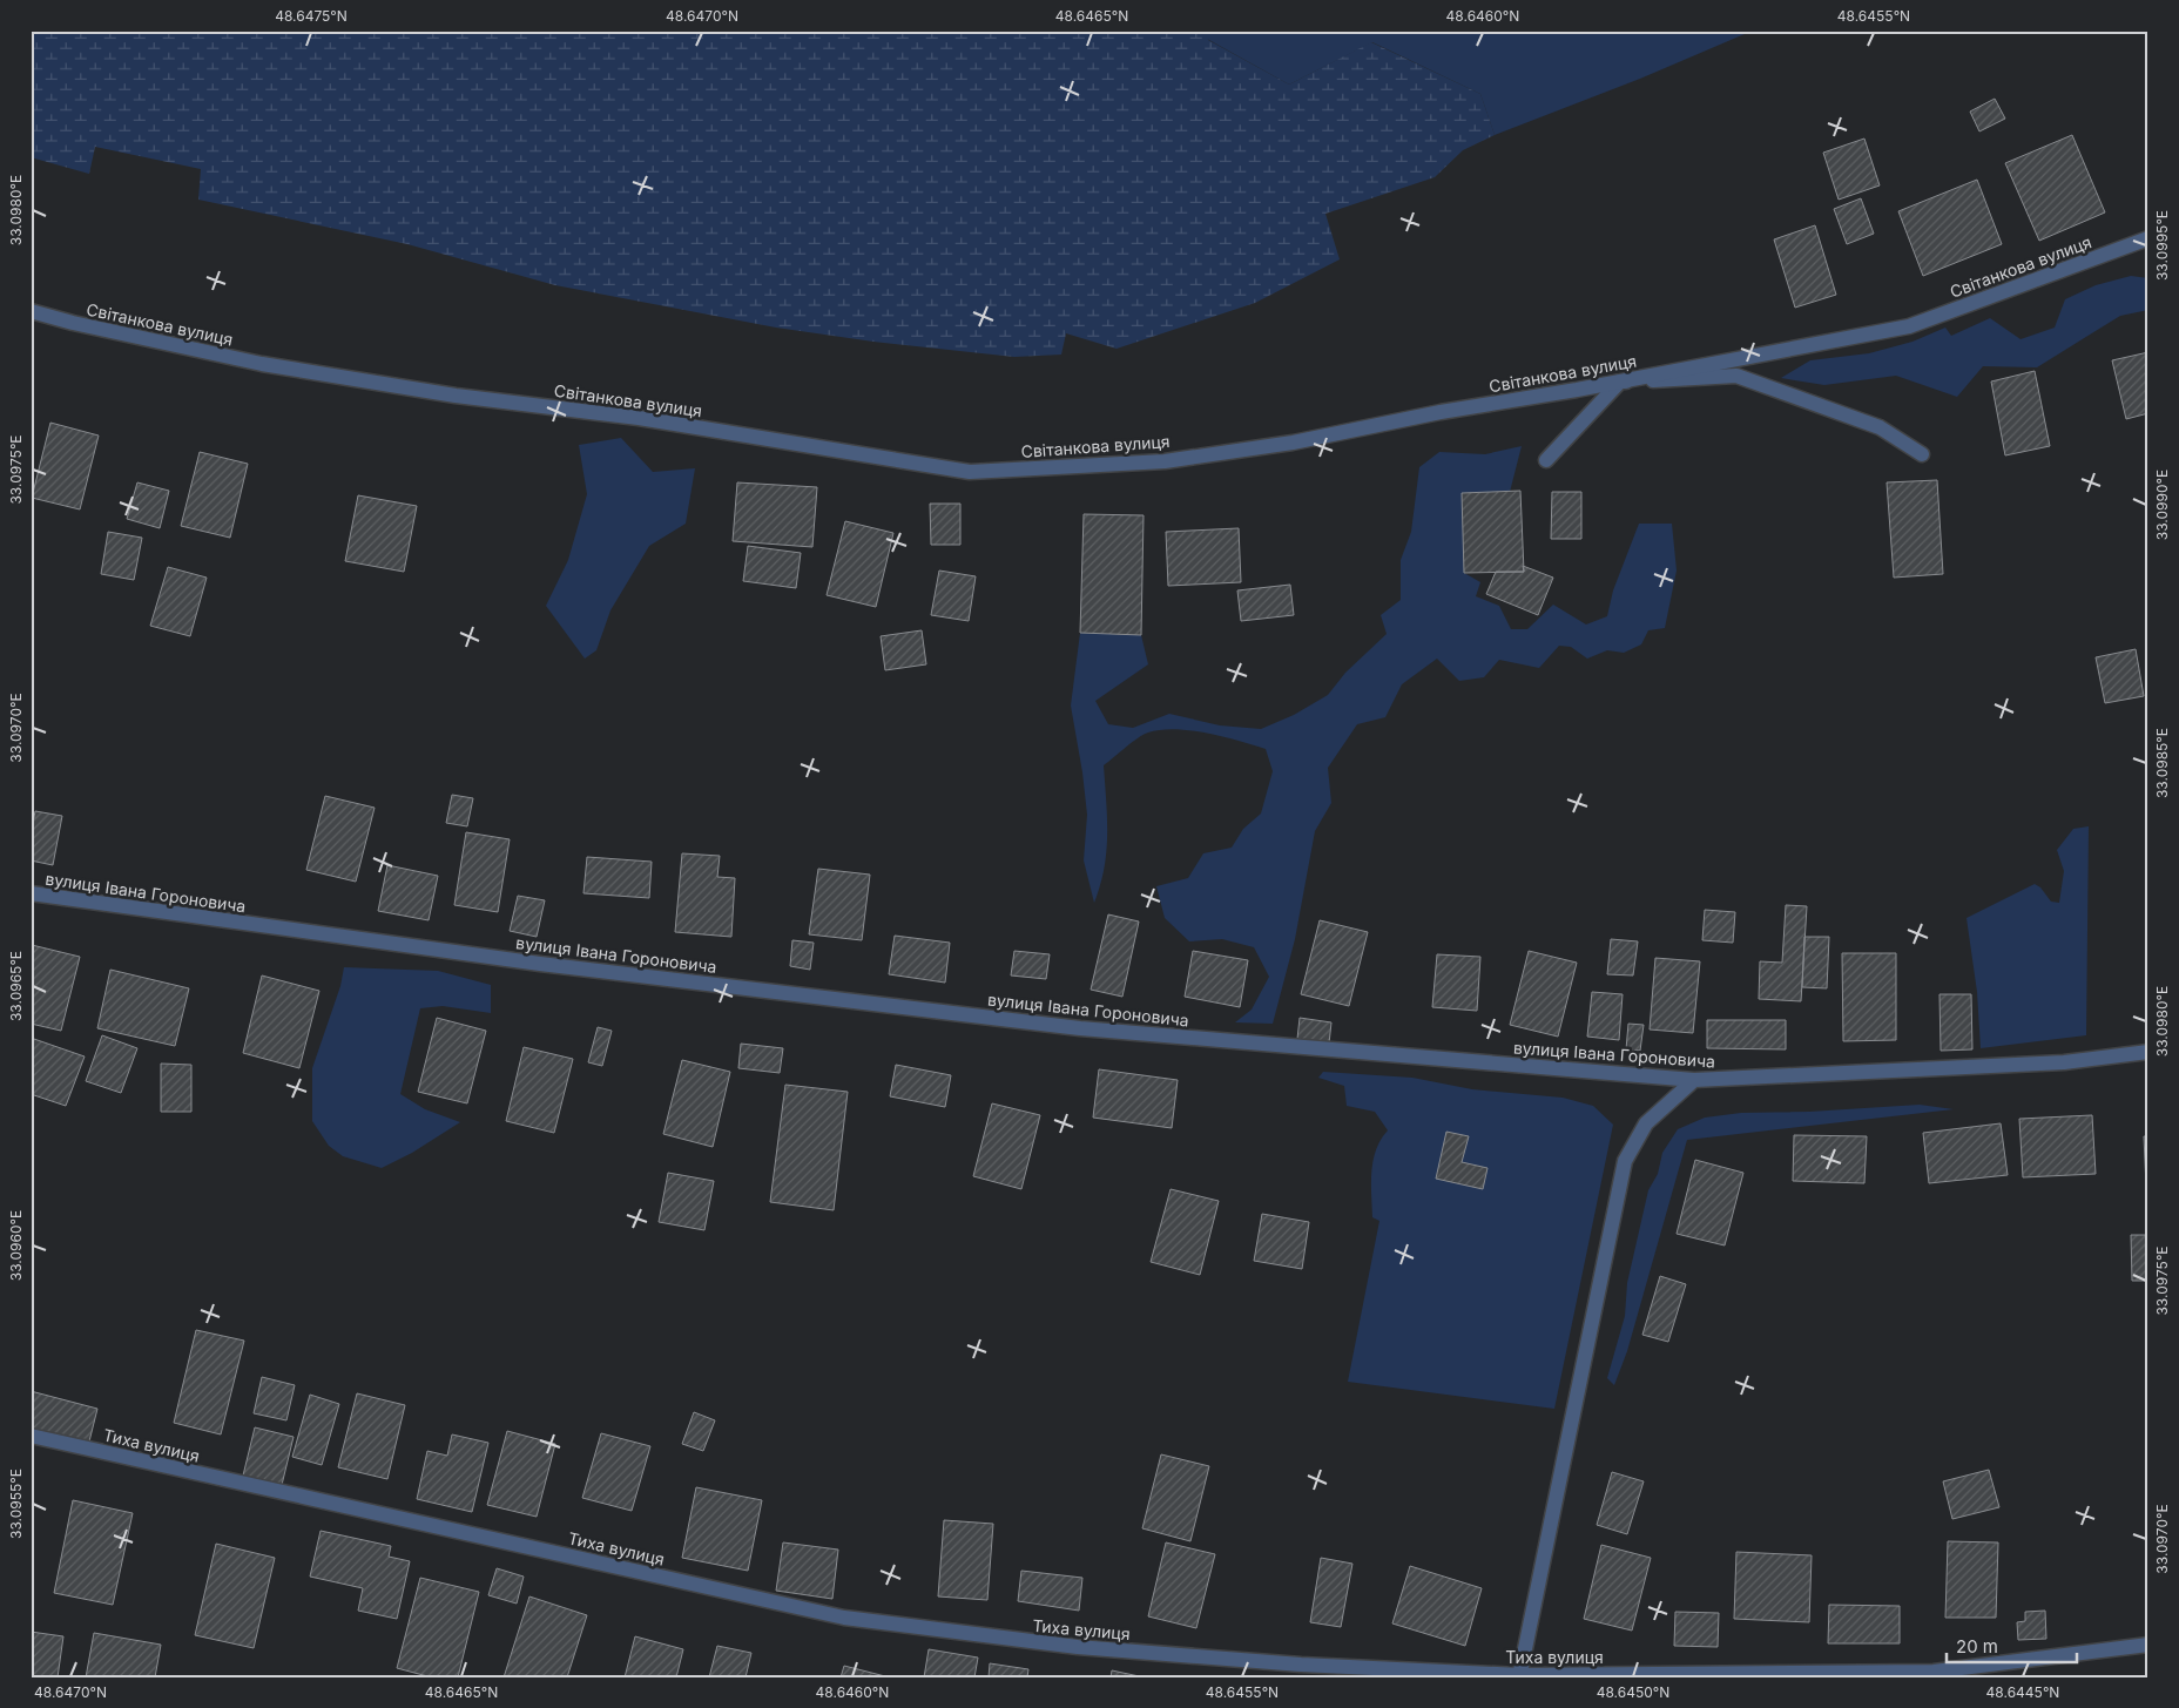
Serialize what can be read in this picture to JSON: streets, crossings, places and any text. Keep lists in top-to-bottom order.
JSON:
{
  "streets": {
    "street": ["Світанкова вулиця", "вулиця Івана Гороновича", "Тиха вулиця"]
  },
  "scale_bar": "20 m",
  "coordinates": [
    "48.6475°N",
    "48.6470°N",
    "48.6465°N",
    "48.6460°N",
    "48.6455°N",
    "33.0980°E",
    "33.0995°E",
    "33.0975°E",
    "33.0990°E",
    "33.0970°E",
    "33.0985°E",
    "33.0965°E",
    "33.0960°E",
    "33.0955°E",
    "48.6450°N",
    "48.6445°N"
  ]
}
